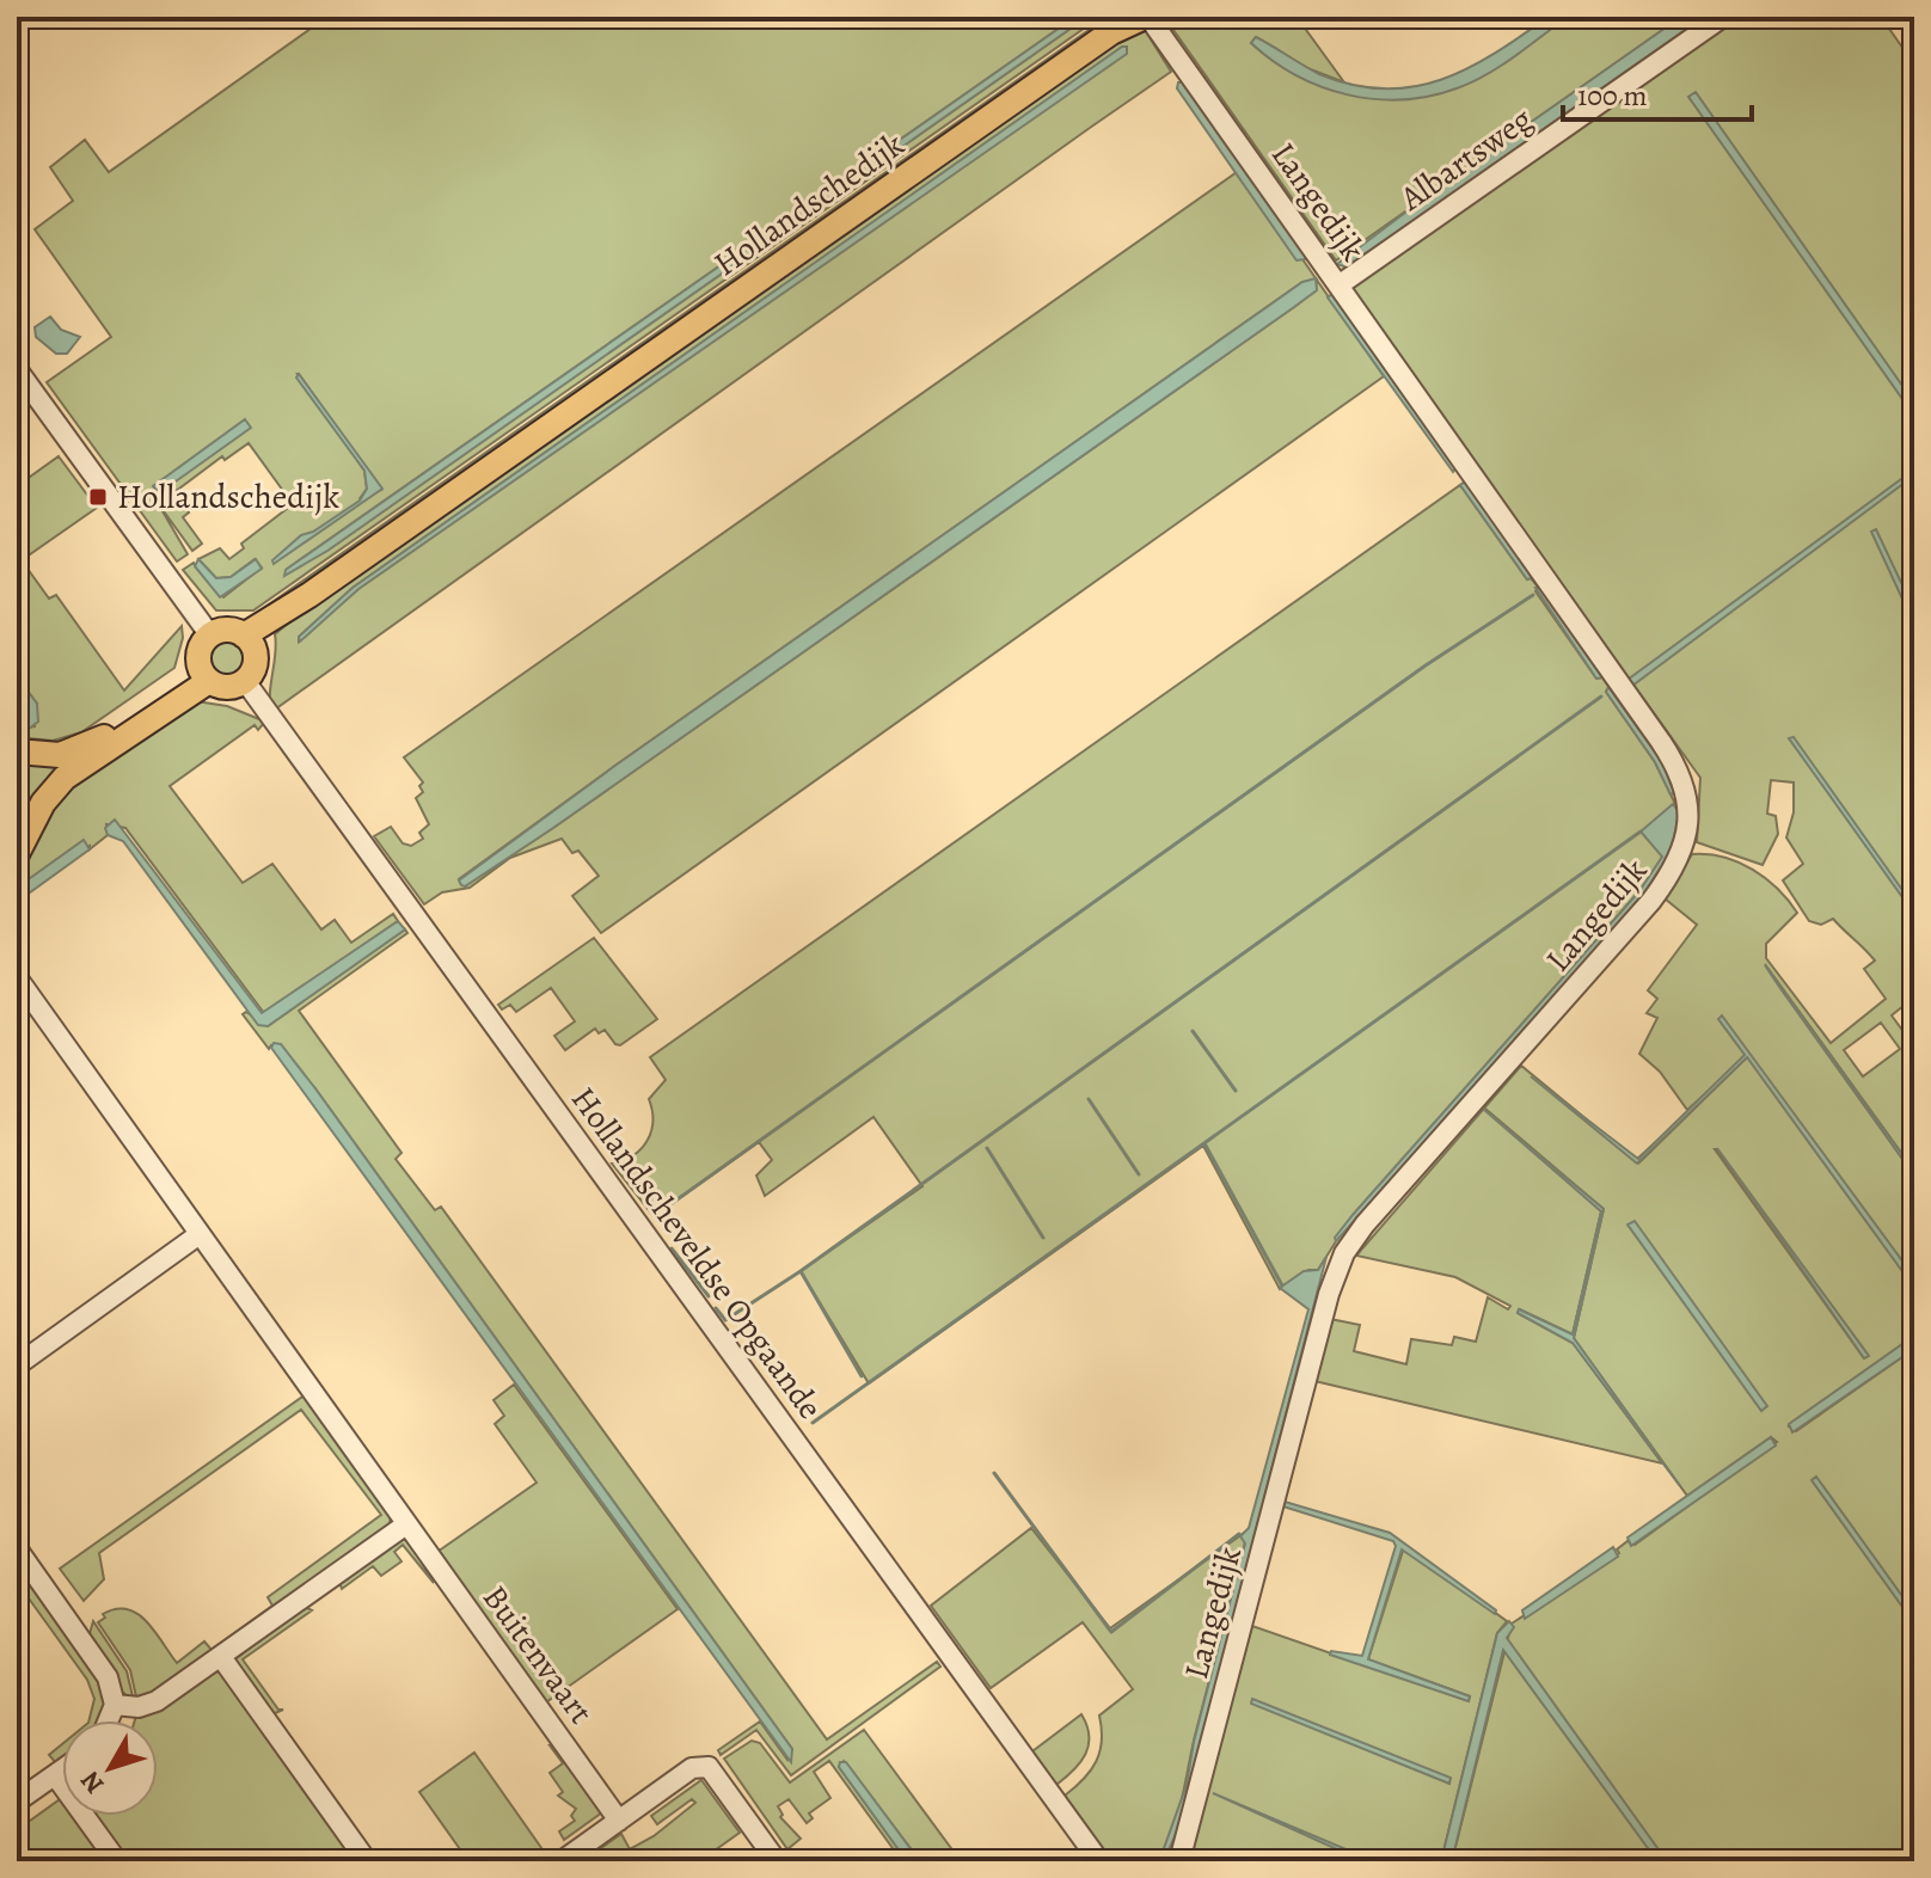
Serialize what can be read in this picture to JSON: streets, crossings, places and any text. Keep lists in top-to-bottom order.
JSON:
{
  "streets": {
    "main road": ["Hollandschedijk"],
    "street": [
      "Albartsweg",
      "Langedijk",
      "Hollandscheveldse Opgaande",
      "Buitenvaart"
    ]
  },
  "crossings": [
    ["Albartsweg", "Langedijk"],
    ["Langedijk", "Hollandschedijk"],
    ["Hollandschedijk", "Hollandscheveldse Opgaande"]
  ],
  "places": {
    "transit": ["Hollandschedijk"]
  },
  "scale_bar": "100 m",
  "north": "bottom left"
}
